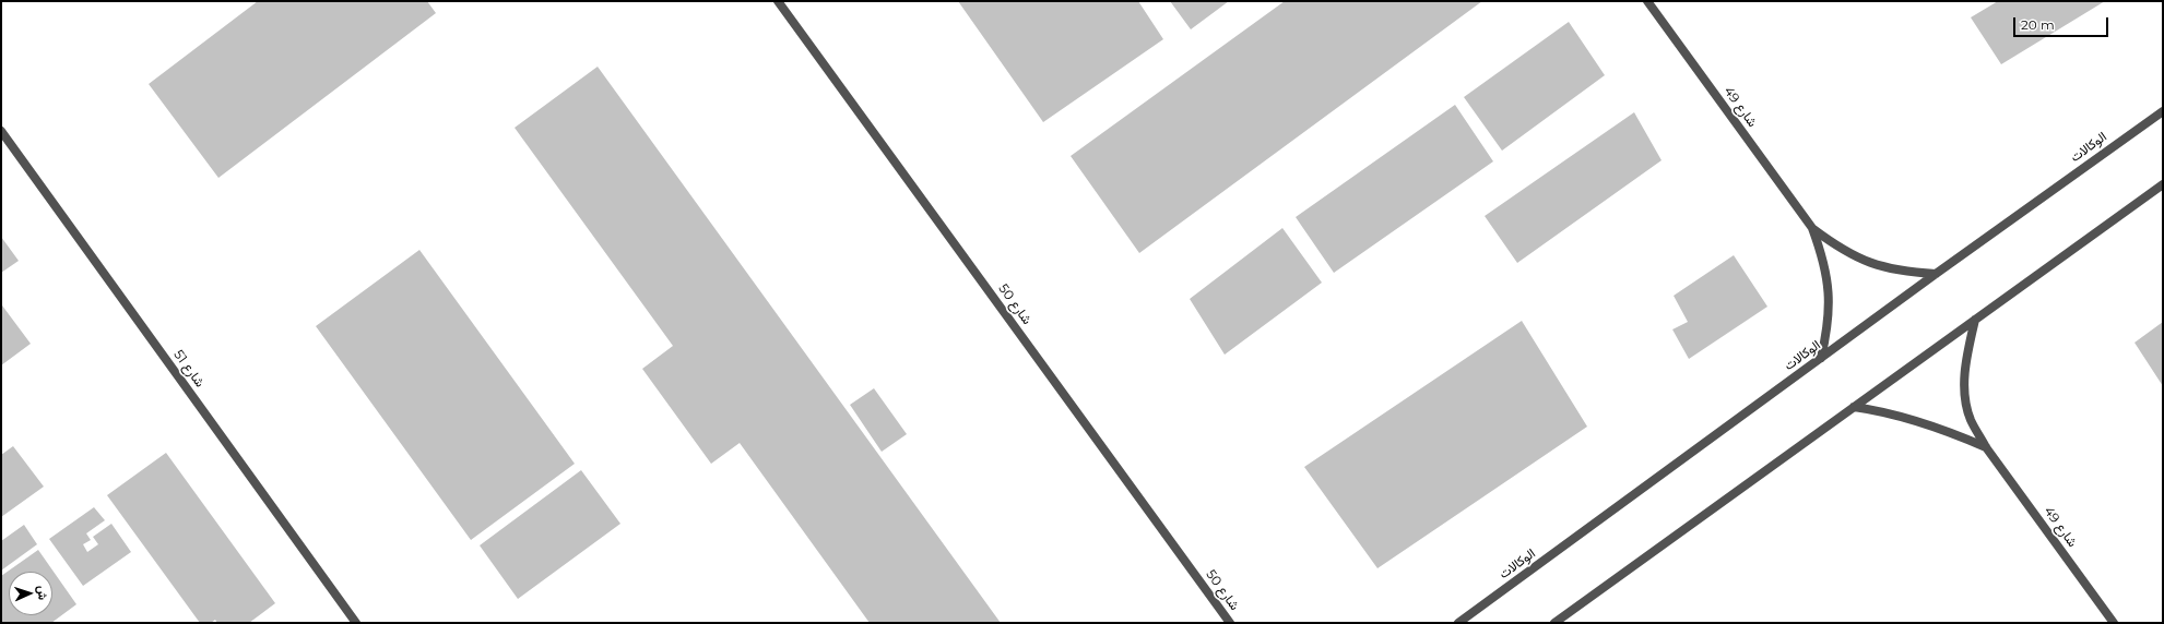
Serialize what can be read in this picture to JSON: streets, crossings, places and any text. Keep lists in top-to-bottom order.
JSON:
{
  "streets": {
    "street": [
      "شارع 49",
      "الوكالات",
      "شارع 50",
      "شارع 51"
    ]
  },
  "crossings": [
    ["شارع 49", "الوكالات"]
  ],
  "scale_bar": "20 m",
  "north": "right"
}
